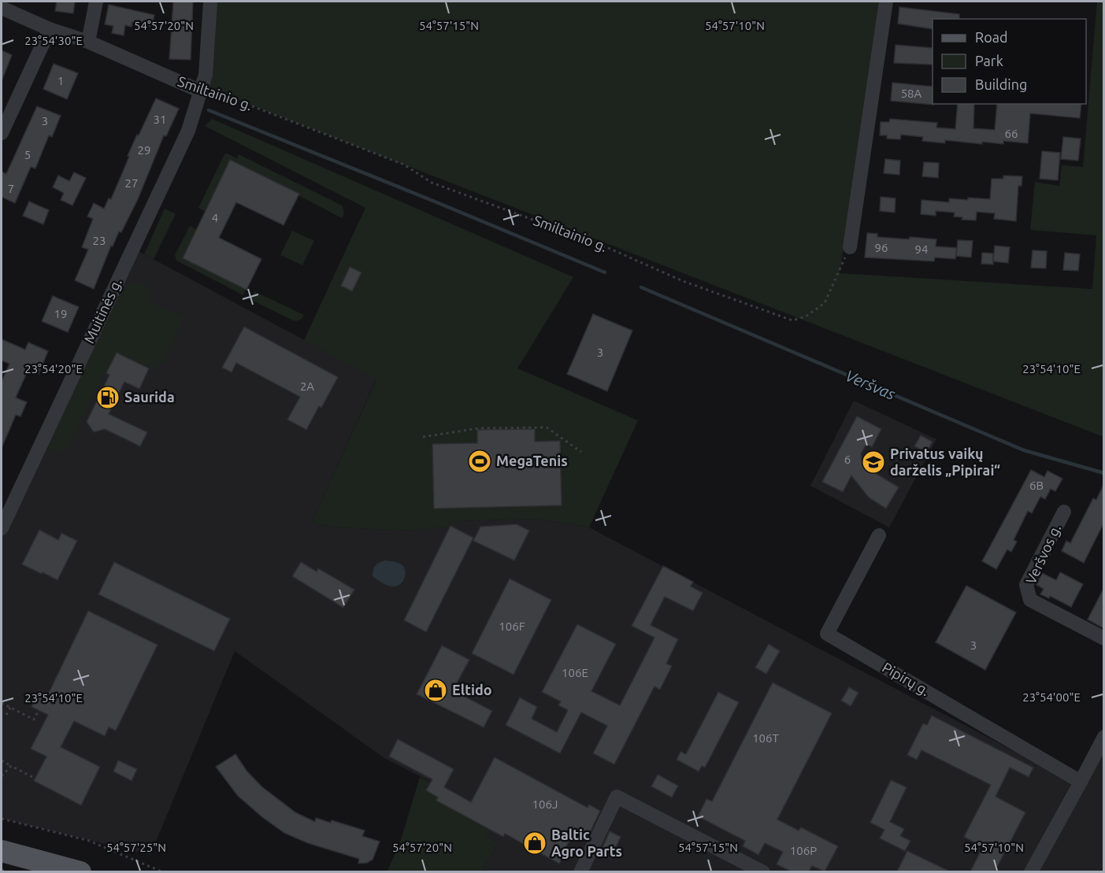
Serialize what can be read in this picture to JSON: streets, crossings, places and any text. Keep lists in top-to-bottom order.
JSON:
{
  "streets": {
    "street": [
      "Smiltainio g.",
      "Muitinės g.",
      "Veršvos g.",
      "Pipirų g."
    ]
  },
  "crossings": [
    ["Smiltainio g.", "Muitinės g."]
  ],
  "water": ["Veršvas"],
  "places": {
    "fuel station": ["Saurida"],
    "sports": ["MegaTenis"],
    "school or university": ["Privatus vaikų darželis „Pipirai“"],
    "shop": ["Eltido", "Baltic Agro Parts"]
  },
  "house_numbers": [
    "1",
    "58A",
    "31",
    "3",
    "66",
    "29",
    "5",
    "27",
    "7",
    "4",
    "23",
    "96",
    "94",
    "19",
    "3",
    "2A",
    "6",
    "6B",
    "106F",
    "3",
    "106E",
    "106T",
    "106J",
    "106P"
  ],
  "legend": ["Road", "Park", "Building"],
  "coordinates": [
    "54°57'20\"N",
    "54°57'15\"N",
    "54°57'10\"N",
    "23°54'30\"E",
    "23°54'10\"E",
    "23°54'20\"E",
    "23°54'00\"E",
    "54°57'25\"N"
  ]
}
